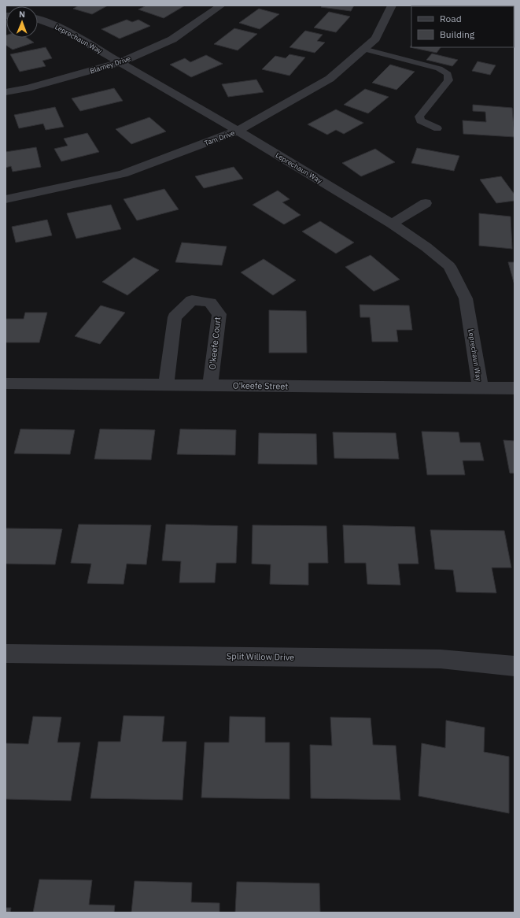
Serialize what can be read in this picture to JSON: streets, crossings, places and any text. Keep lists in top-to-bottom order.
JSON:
{
  "streets": {
    "street": [
      "Leprechaun Way",
      "Blarney Drive",
      "Tam Drive",
      "O'keefe Court",
      "O'keefe Street",
      "Split Willow Drive"
    ]
  },
  "crossings": [
    ["Leprechaun Way", "Blarney Drive"],
    ["Leprechaun Way", "Tam Drive"],
    ["Leprechaun Way", "O'keefe Street"],
    ["O'keefe Court", "O'keefe Street"]
  ],
  "legend": ["Road", "Building"],
  "north": "top"
}
